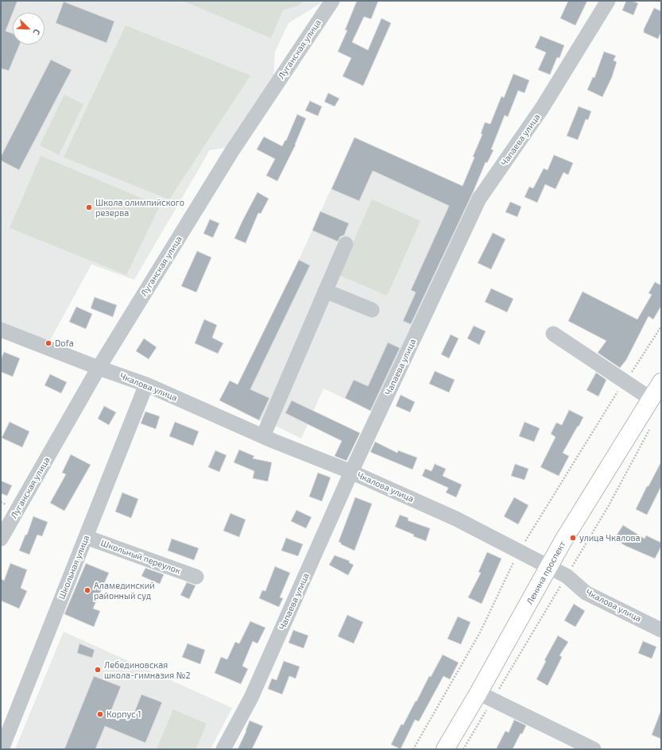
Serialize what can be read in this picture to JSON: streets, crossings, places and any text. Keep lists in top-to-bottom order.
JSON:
{
  "streets": {
    "main road": ["Ленина проспект"],
    "street": [
      "Луганская улица",
      "Чапаева улица",
      "Чкалова улица",
      "Школьный переулок",
      "Школьная улица"
    ]
  },
  "crossings": [
    ["Луганская улица", "Чкалова улица"],
    ["Чапаева улица", "Чкалова улица"],
    ["Чкалова улица", "Школьная улица"],
    ["Чкалова улица", "Ленина проспект"],
    ["Школьный переулок", "Школьная улица"]
  ],
  "places": [
    "Школа олимпийского резерва",
    "Dofa",
    "улица Чкалова",
    "Аламединский районный суд",
    "Лебединовская школа-гимназия №2",
    "Корпус 1"
  ],
  "north": "bottom right"
}
